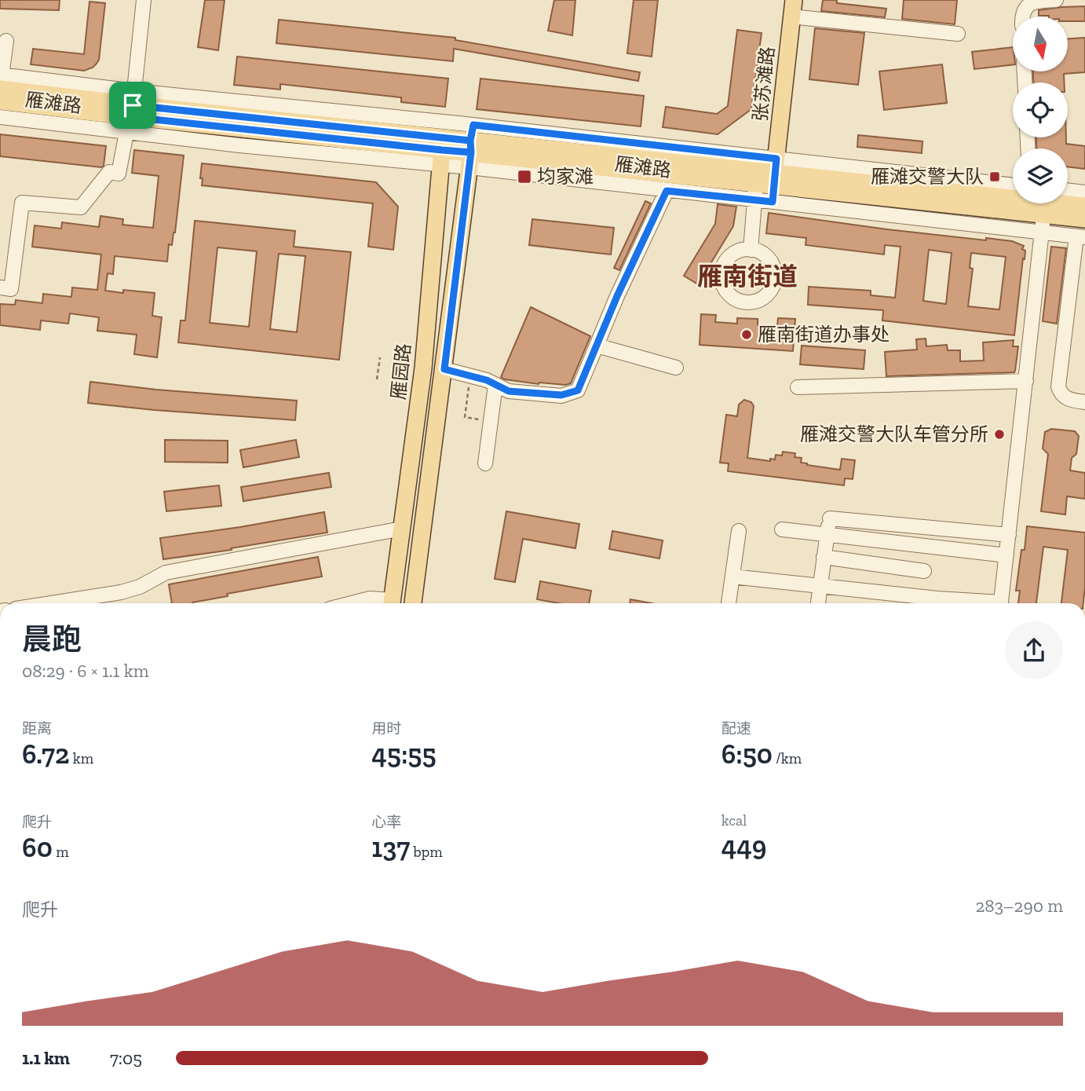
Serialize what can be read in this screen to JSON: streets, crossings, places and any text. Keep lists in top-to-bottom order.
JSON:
{
  "streets": {
    "main road": ["张苏滩路", "雁滩路", "雁园路"]
  },
  "crossings": [
    ["张苏滩路", "雁滩路"],
    ["雁滩路", "雁园路"]
  ],
  "districts": ["雁南街道"],
  "places": {
    "transit": ["均家滩", "雁滩交警大队"],
    "other": ["雁南街道办事处", "雁滩交警大队车管分所"]
  },
  "north": "bottom",
  "page": {
    "heading": ["晨跑", "08:29 · 6 × 1.1 km"],
    "stats": [
      ["距离", "6.72 km"],
      ["用时", "45:55"],
      ["配速", "6:50 /km"],
      ["爬升", "60 m"],
      ["心率", "137 bpm"],
      ["kcal", "449"]
    ],
    "chart": ["爬升", "283–290 m"],
    "list": [
      {
        "name": "1.1 km",
        "note": "7:05"
      }
    ]
  }
}
